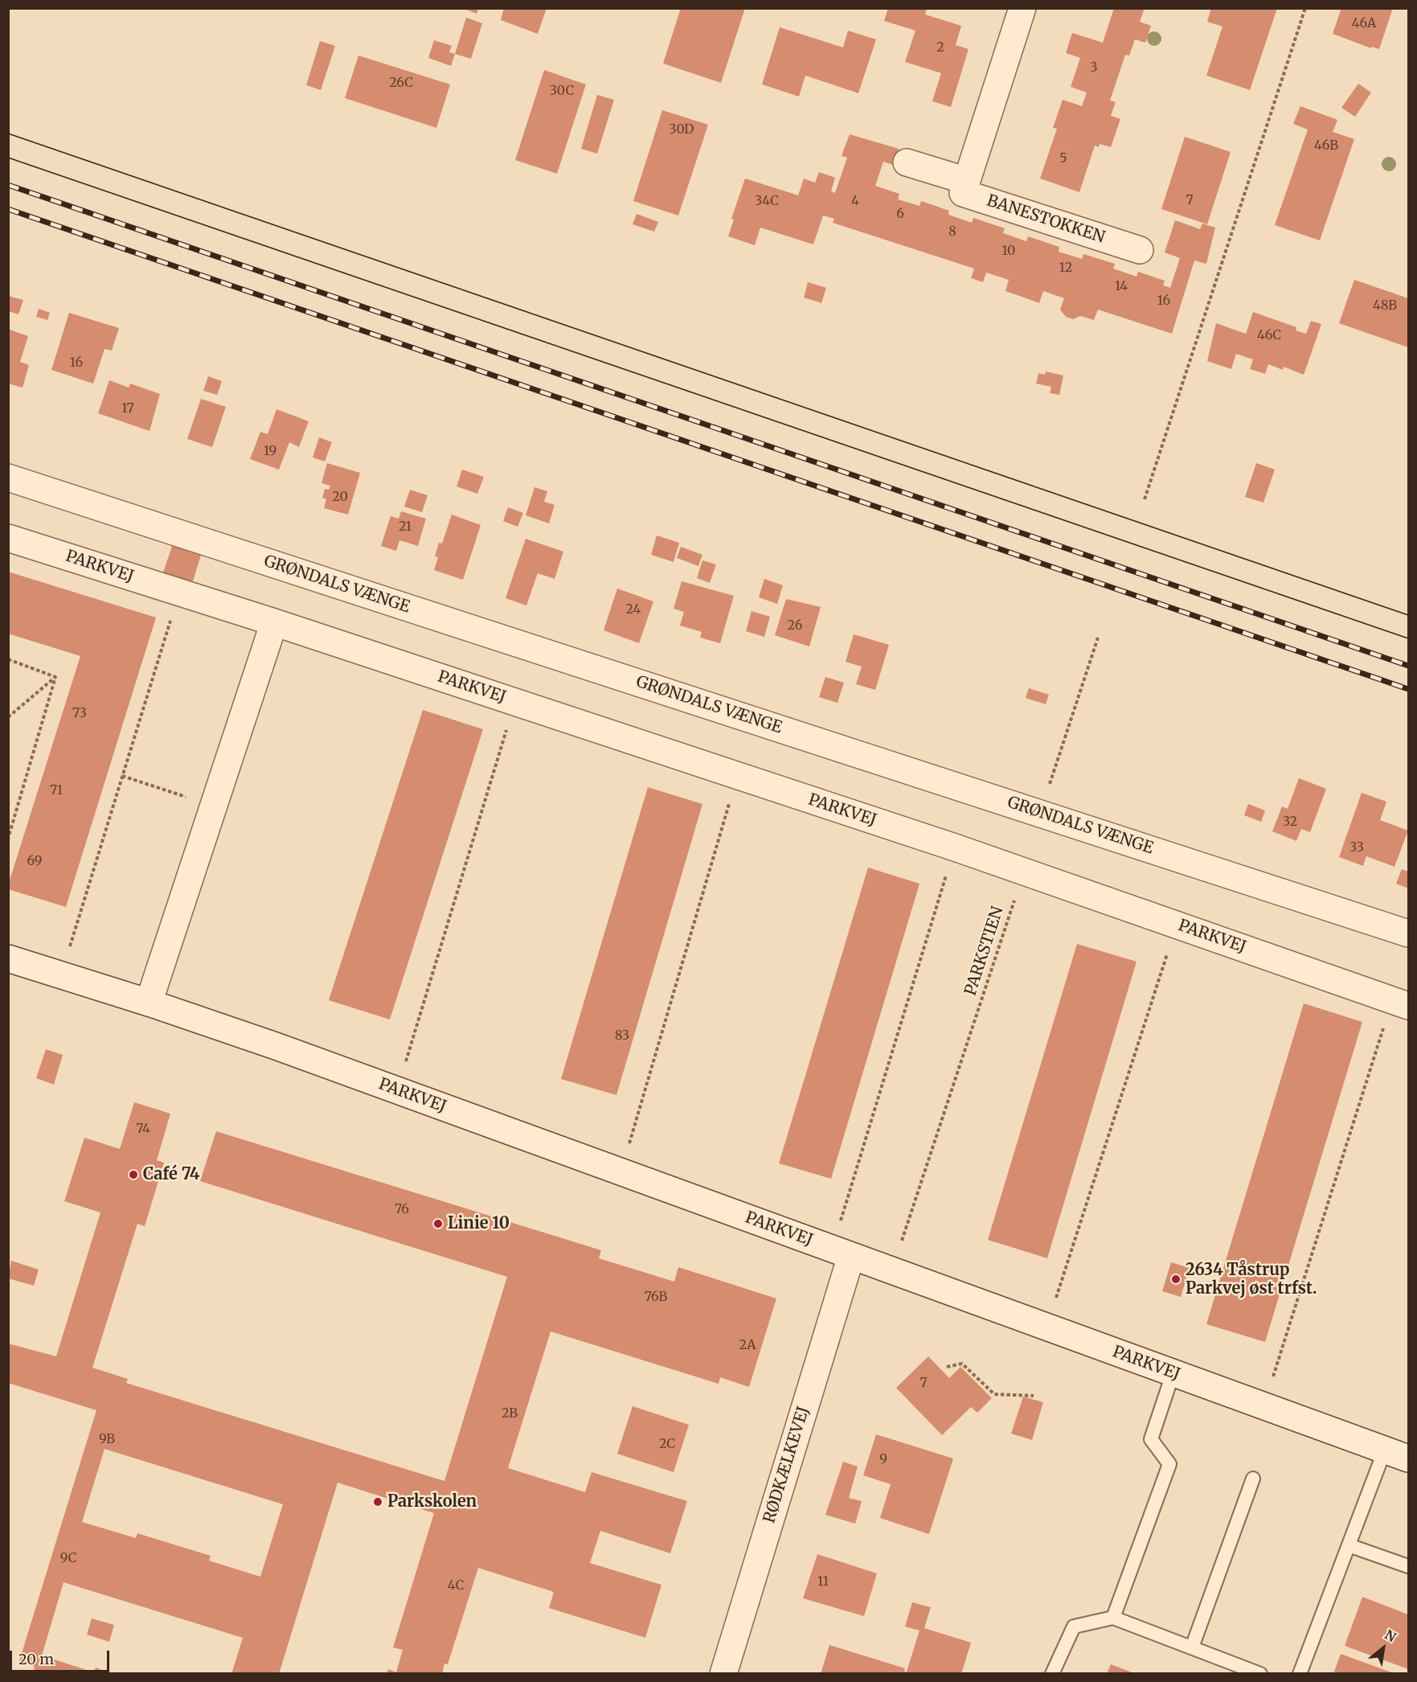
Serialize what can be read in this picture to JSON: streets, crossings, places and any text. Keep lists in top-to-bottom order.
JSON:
{
  "streets": {
    "street": [
      "BANESTOKKEN",
      "PARKVEJ",
      "GRØNDALS VÆNGE",
      "RØDKÆLKEVEJ"
    ],
    "path": ["PARKSTIEN"]
  },
  "crossings": [
    ["PARKVEJ", "PARKSTIEN"],
    ["PARKVEJ", "RØDKÆLKEVEJ"]
  ],
  "places": [
    "Café 74",
    "Linie 10",
    "2634 Tåstrup Parkvej øst trfst.",
    "Parkskolen"
  ],
  "house_numbers": [
    "46A",
    "2",
    "3",
    "26C",
    "30C",
    "30D",
    "46B",
    "5",
    "7",
    "34C",
    "4",
    "6",
    "8",
    "10",
    "12",
    "14",
    "16",
    "48B",
    "46C",
    "16",
    "17",
    "19",
    "20",
    "21",
    "24",
    "26",
    "73",
    "71",
    "32",
    "33",
    "69",
    "83",
    "74",
    "76",
    "76B",
    "2A",
    "7",
    "2B",
    "9B",
    "2C",
    "9",
    "9C",
    "11",
    "4C"
  ],
  "scale_bar": "20 m",
  "north": "top right"
}
